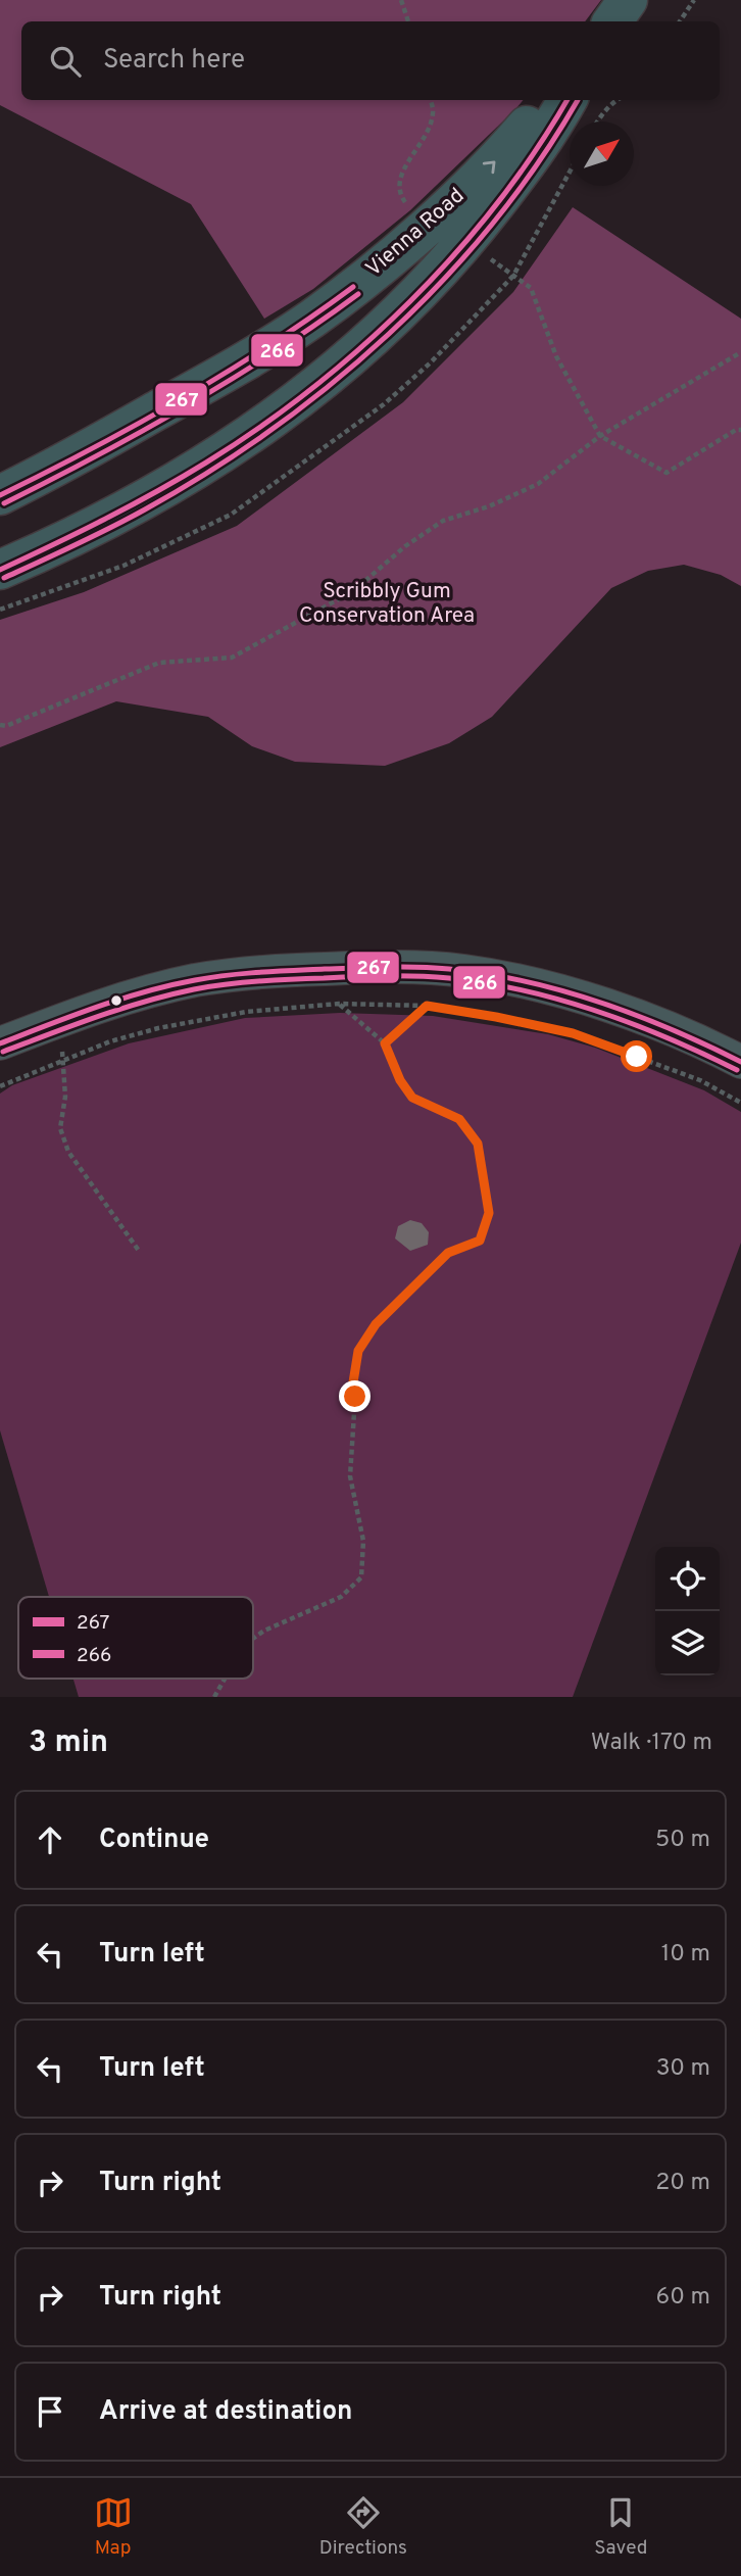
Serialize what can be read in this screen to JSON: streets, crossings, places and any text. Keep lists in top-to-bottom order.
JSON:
{
  "streets": {
    "main road": ["Vienna Road"]
  },
  "parks": ["Scribbly Gum Conservation Area"],
  "lines": ["transit line 267", "transit line 266"],
  "legend": ["267", "266"],
  "north": "top right",
  "page": {
    "search": "Search here",
    "heading": ["3 min", "Walk · 170 m"],
    "list": [
      ["Continue", "50 m"],
      ["Turn left", "10 m"],
      ["Turn left", "30 m"],
      ["Turn right", "20 m"],
      ["Turn right", "60 m"],
      "Arrive at destination"
    ],
    "nav": ["Map", "Directions", "Saved"]
  }
}
